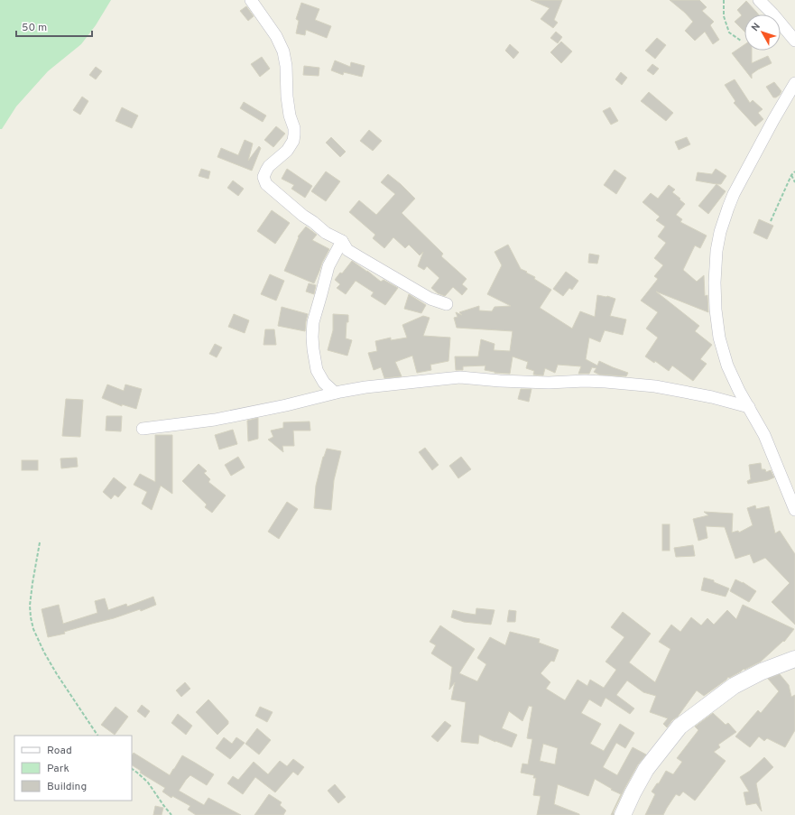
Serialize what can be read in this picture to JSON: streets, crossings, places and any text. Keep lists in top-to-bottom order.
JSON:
{
  "legend": ["Road", "Park", "Building"],
  "scale_bar": "50 m",
  "north": "top left"
}
